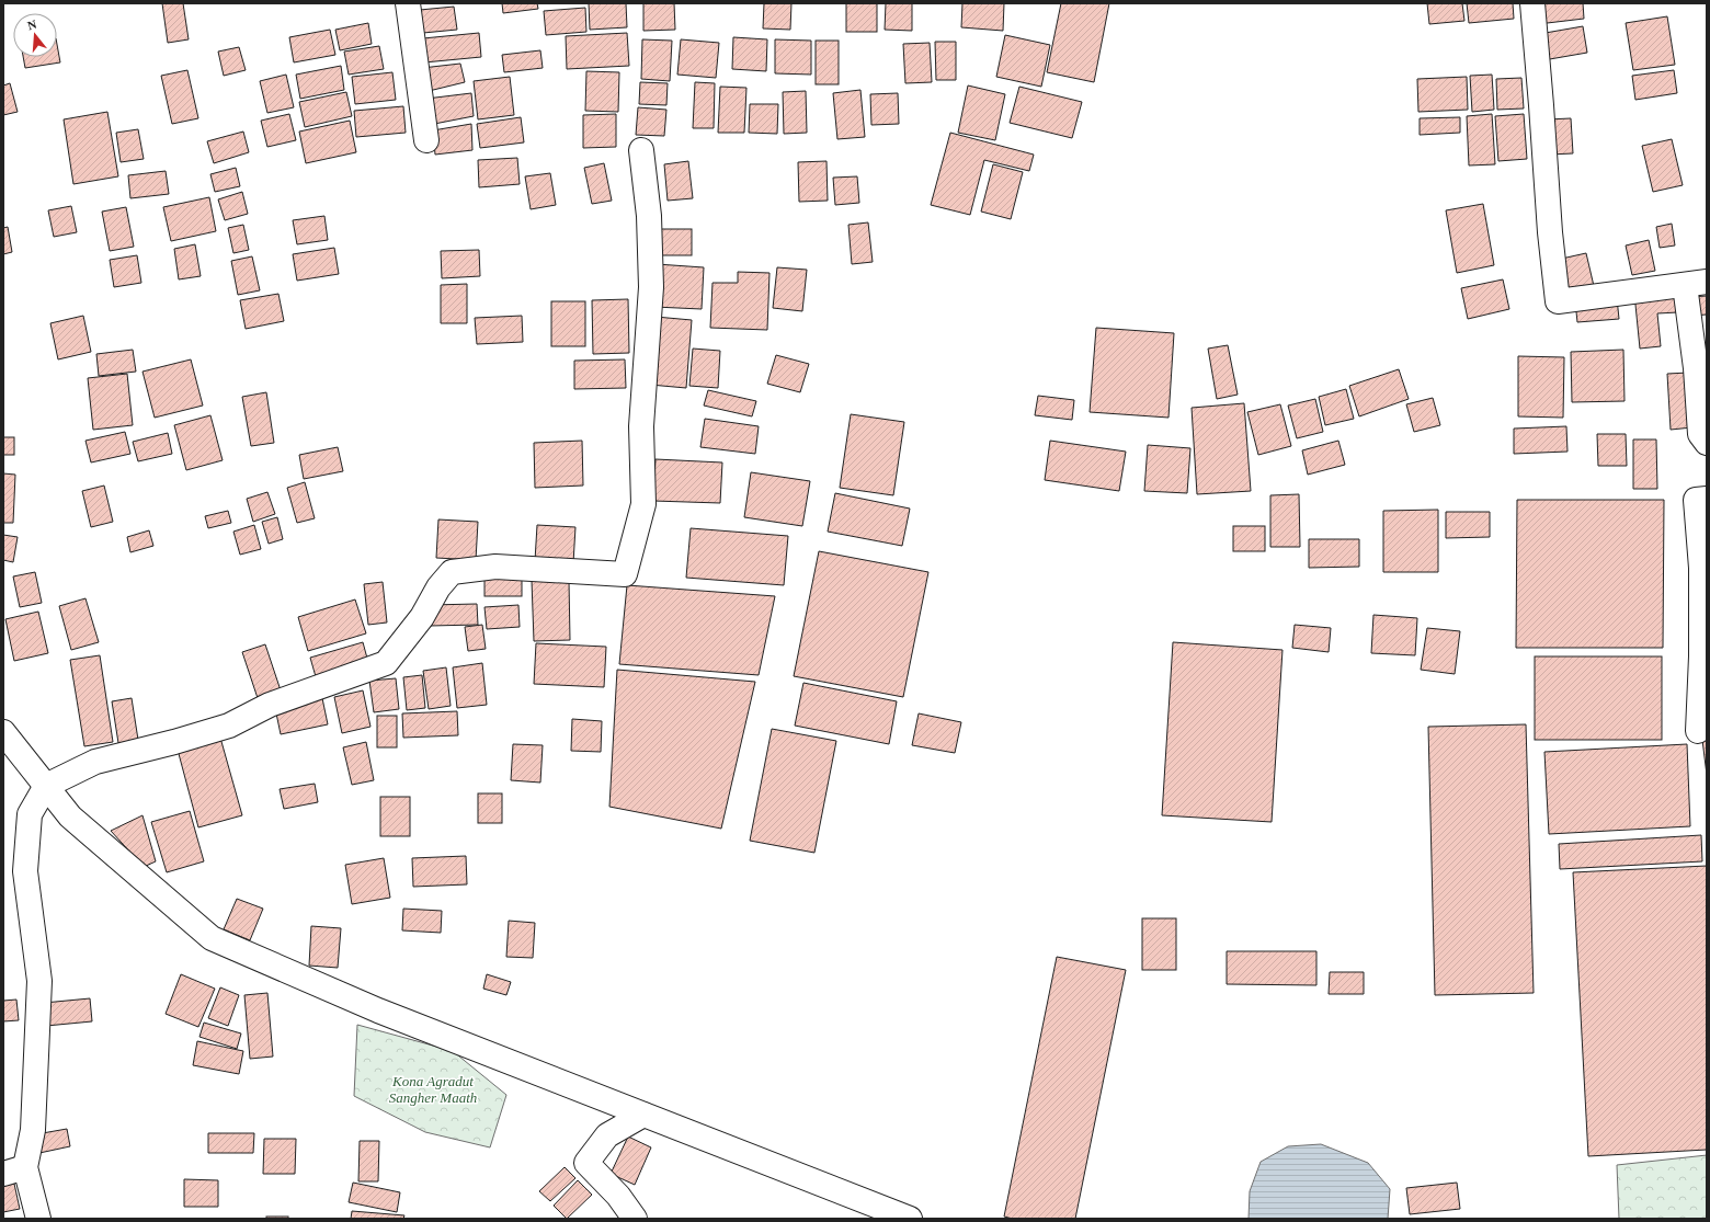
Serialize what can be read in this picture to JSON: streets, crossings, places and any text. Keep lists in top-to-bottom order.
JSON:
{
  "parks": ["Kona Agradut Sangher Maath"],
  "north": "top"
}
